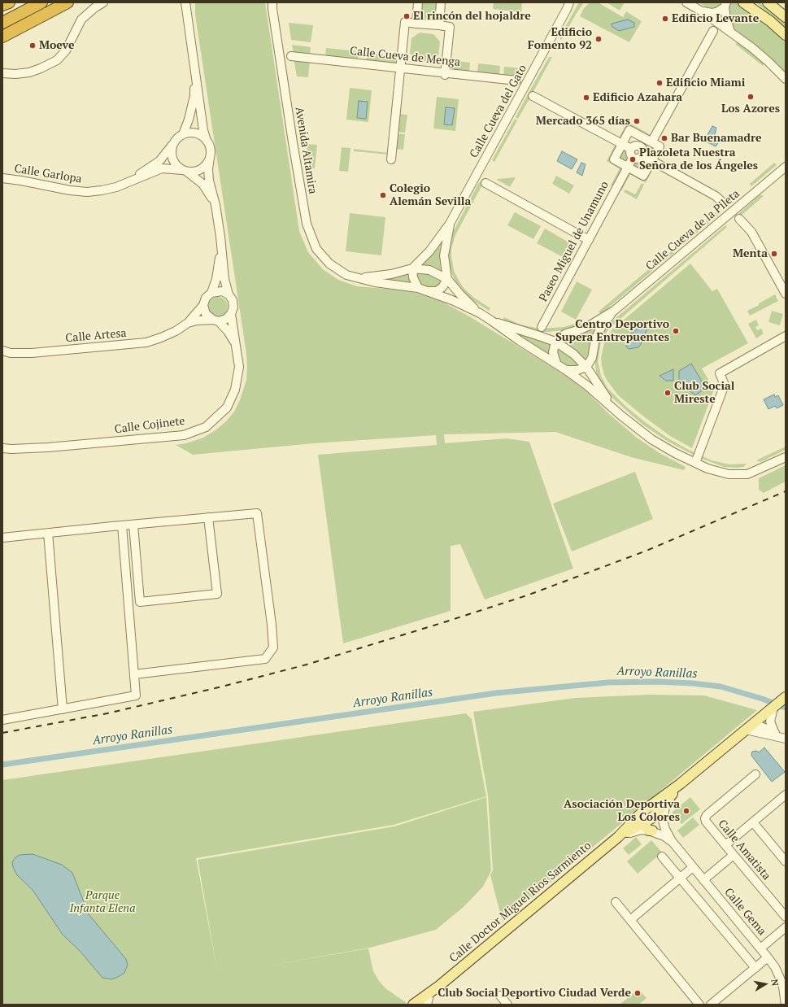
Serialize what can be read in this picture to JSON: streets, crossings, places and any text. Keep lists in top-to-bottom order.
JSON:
{
  "streets": {
    "main road": ["Calle Doctor Miguel Rios Sarmiento"],
    "street": [
      "Calle Cueva de Menga",
      "Calle Cueva del Gato",
      "Avenida Altamira",
      "Calle Garlopa",
      "Calle Cueva de la Pileta",
      "Paseo Miguel de Unamuno",
      "Calle Artesa",
      "Calle Cojinete",
      "Calle Amatista",
      "Calle Gema"
    ]
  },
  "crossings": [
    ["Calle Artesa", "Calle Cojinete"],
    ["Calle Doctor Miguel Rios Sarmiento", "Calle Gema"]
  ],
  "water": ["Arroyo Ranillas"],
  "parks": ["Parque Infanta Elena"],
  "places": [
    "El rincón del hojaldre",
    "Edificio Levante",
    "Edificio Fomento 92",
    "Moeve",
    "Edificio Miami",
    "Los Azores",
    "Edificio Azahara",
    "Mercado 365 días",
    "Bar Buenamadre",
    "Plazoleta Nuestra Señora de los Ángeles",
    "Colegio Alemán Sevilla",
    "Menta",
    "Centro Deportivo Supera Entrepuentes",
    "Club Social Mireste",
    "Asociación Deportiva Los Colores",
    "Club Social Deportivo Ciudad Verde"
  ],
  "north": "right"
}
